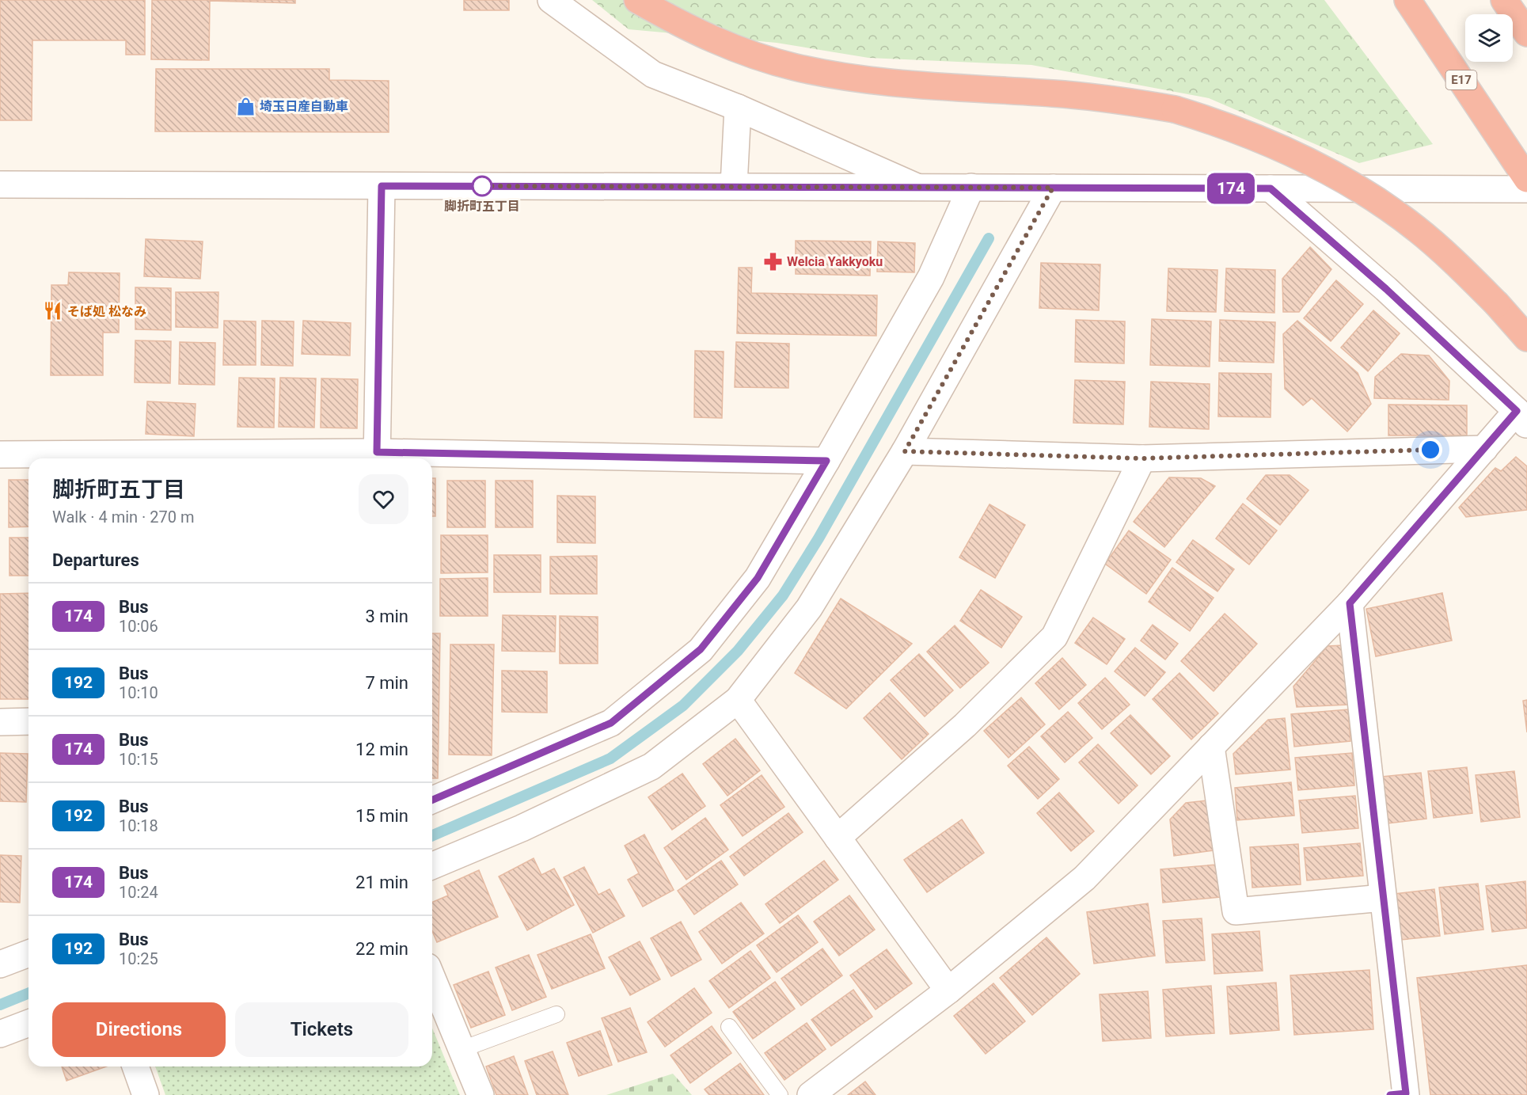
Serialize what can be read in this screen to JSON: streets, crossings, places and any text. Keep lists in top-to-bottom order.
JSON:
{
  "streets": {
    "highway": ["E17"]
  },
  "places": {
    "shop": ["埼玉日産自動車"],
    "other": ["脚折町五丁目"],
    "pharmacy": ["Welcia Yakkyoku"],
    "restaurant": ["そば処 松なみ"]
  },
  "lines": ["bus line 174"],
  "page": {
    "on_map": "174",
    "heading": [
      ["脚折町五丁目", "Walk · 4 min · 270 m"],
      "Departures"
    ],
    "list": [
      {
        "mark": "174",
        "name": "Bus",
        "note": "10:06",
        "value": "3 min"
      },
      {
        "mark": "192",
        "name": "Bus",
        "note": "10:10",
        "value": "7 min"
      },
      {
        "mark": "174",
        "name": "Bus",
        "note": "10:15",
        "value": "12 min"
      },
      {
        "mark": "192",
        "name": "Bus",
        "note": "10:18",
        "value": "15 min"
      },
      {
        "mark": "174",
        "name": "Bus",
        "note": "10:24",
        "value": "21 min"
      },
      {
        "mark": "192",
        "name": "Bus",
        "note": "10:25",
        "value": "22 min"
      }
    ],
    "buttons": ["Directions", "Tickets"]
  }
}
